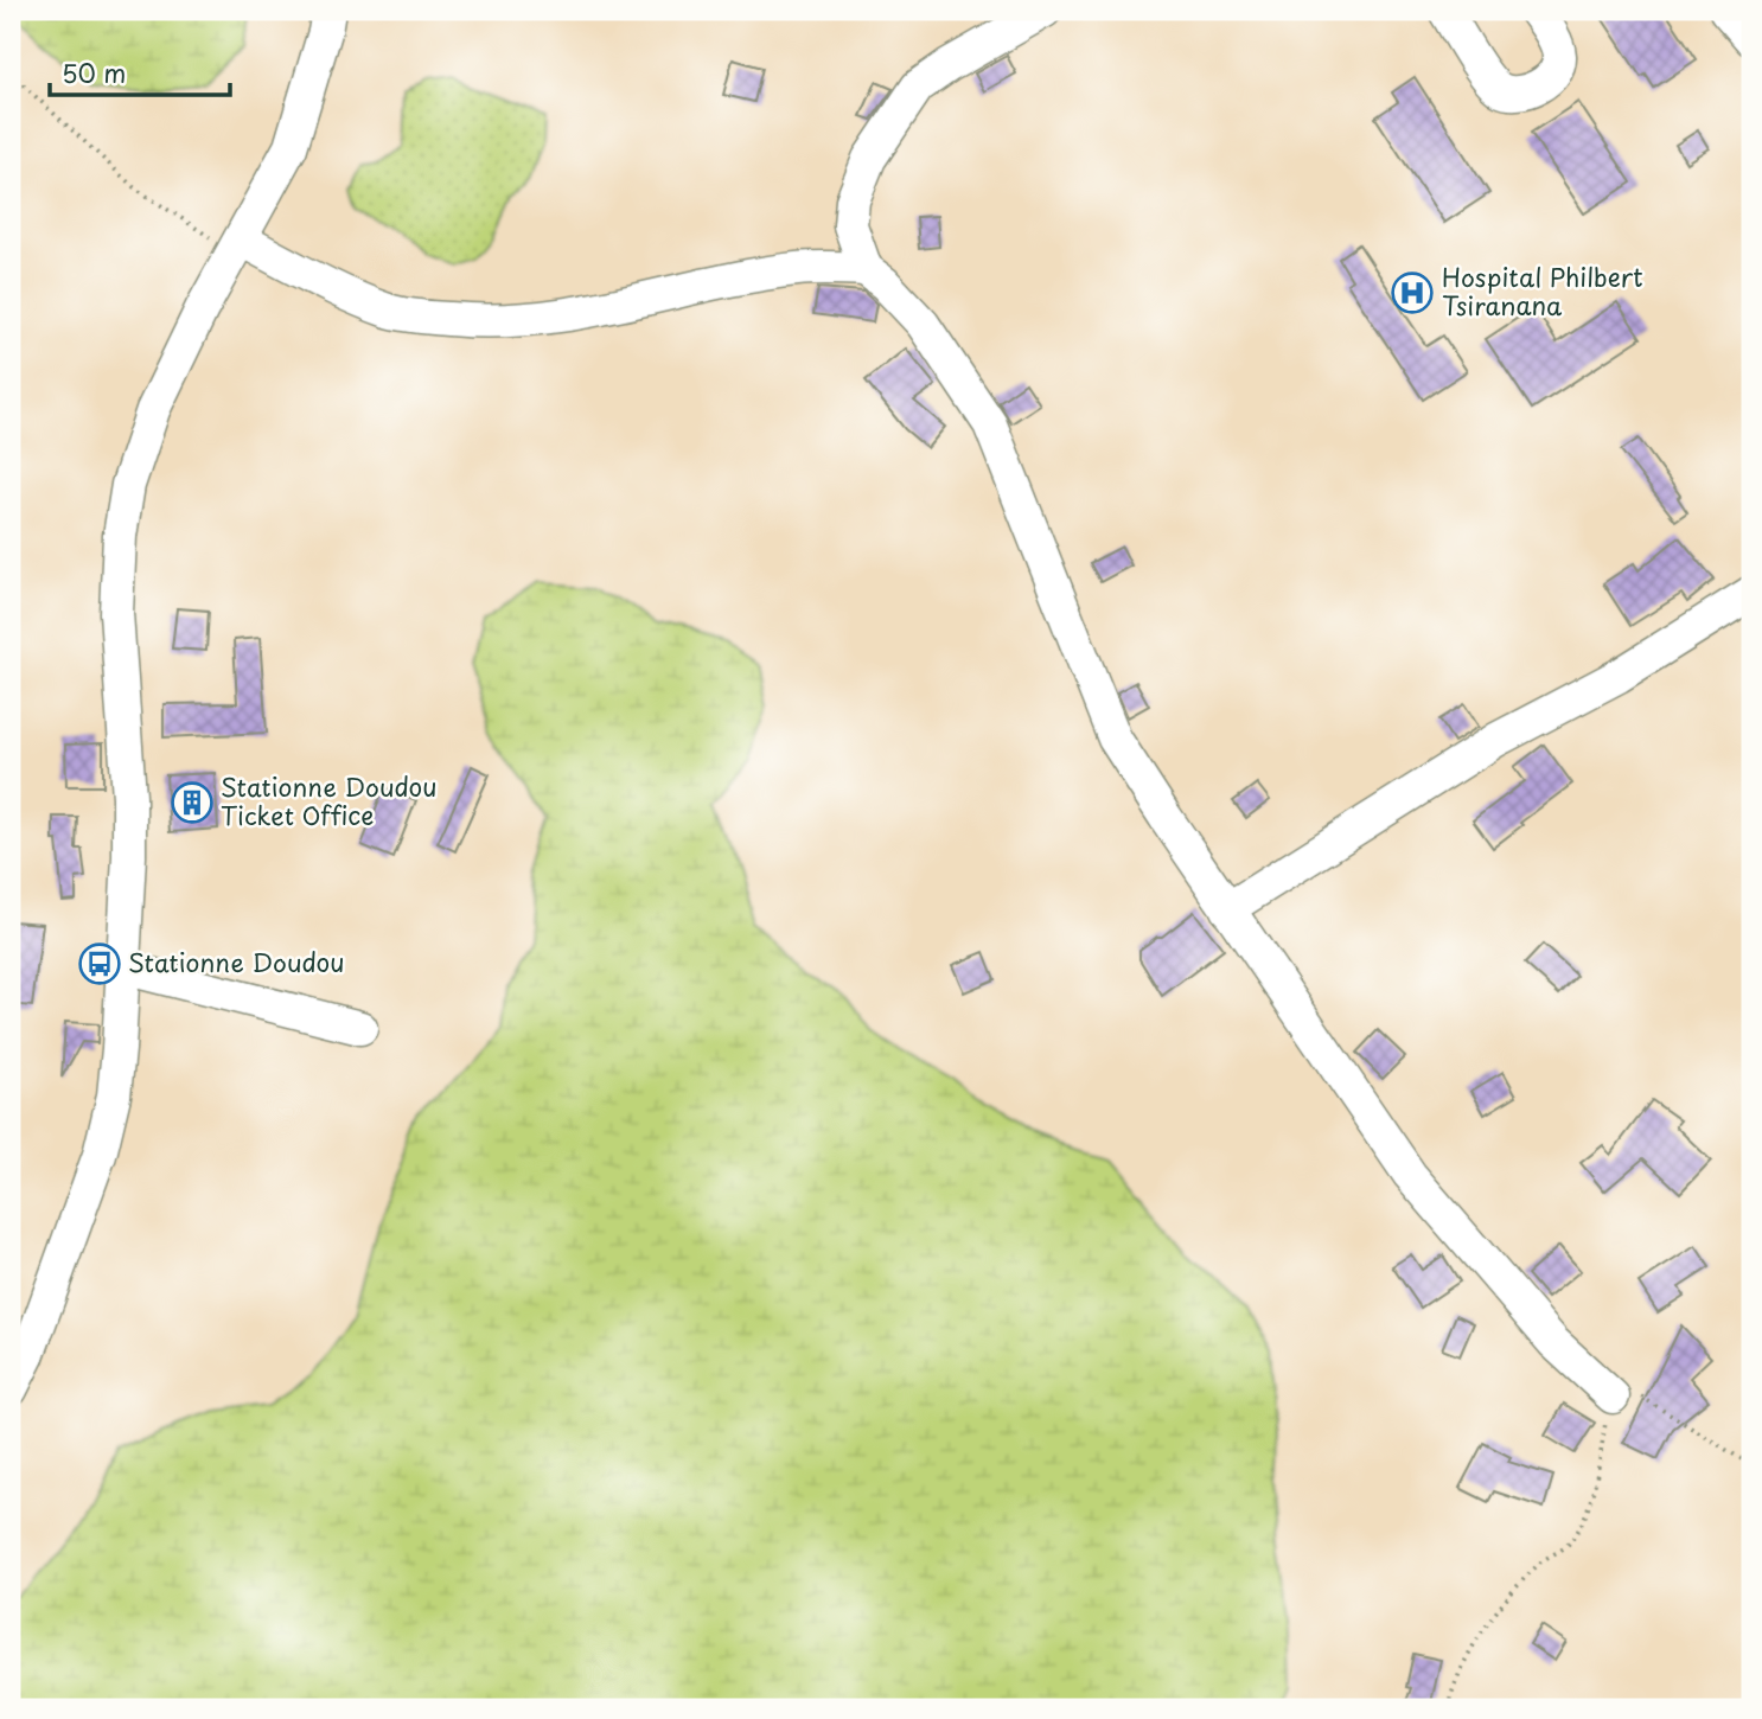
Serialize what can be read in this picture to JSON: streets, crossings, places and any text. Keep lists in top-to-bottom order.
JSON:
{
  "places": {
    "hospital": ["Hospital Philbert Tsiranana"],
    "building": ["Stationne Doudou Ticket Office"],
    "bus stop": ["Stationne Doudou"]
  },
  "scale_bar": "50 m"
}
